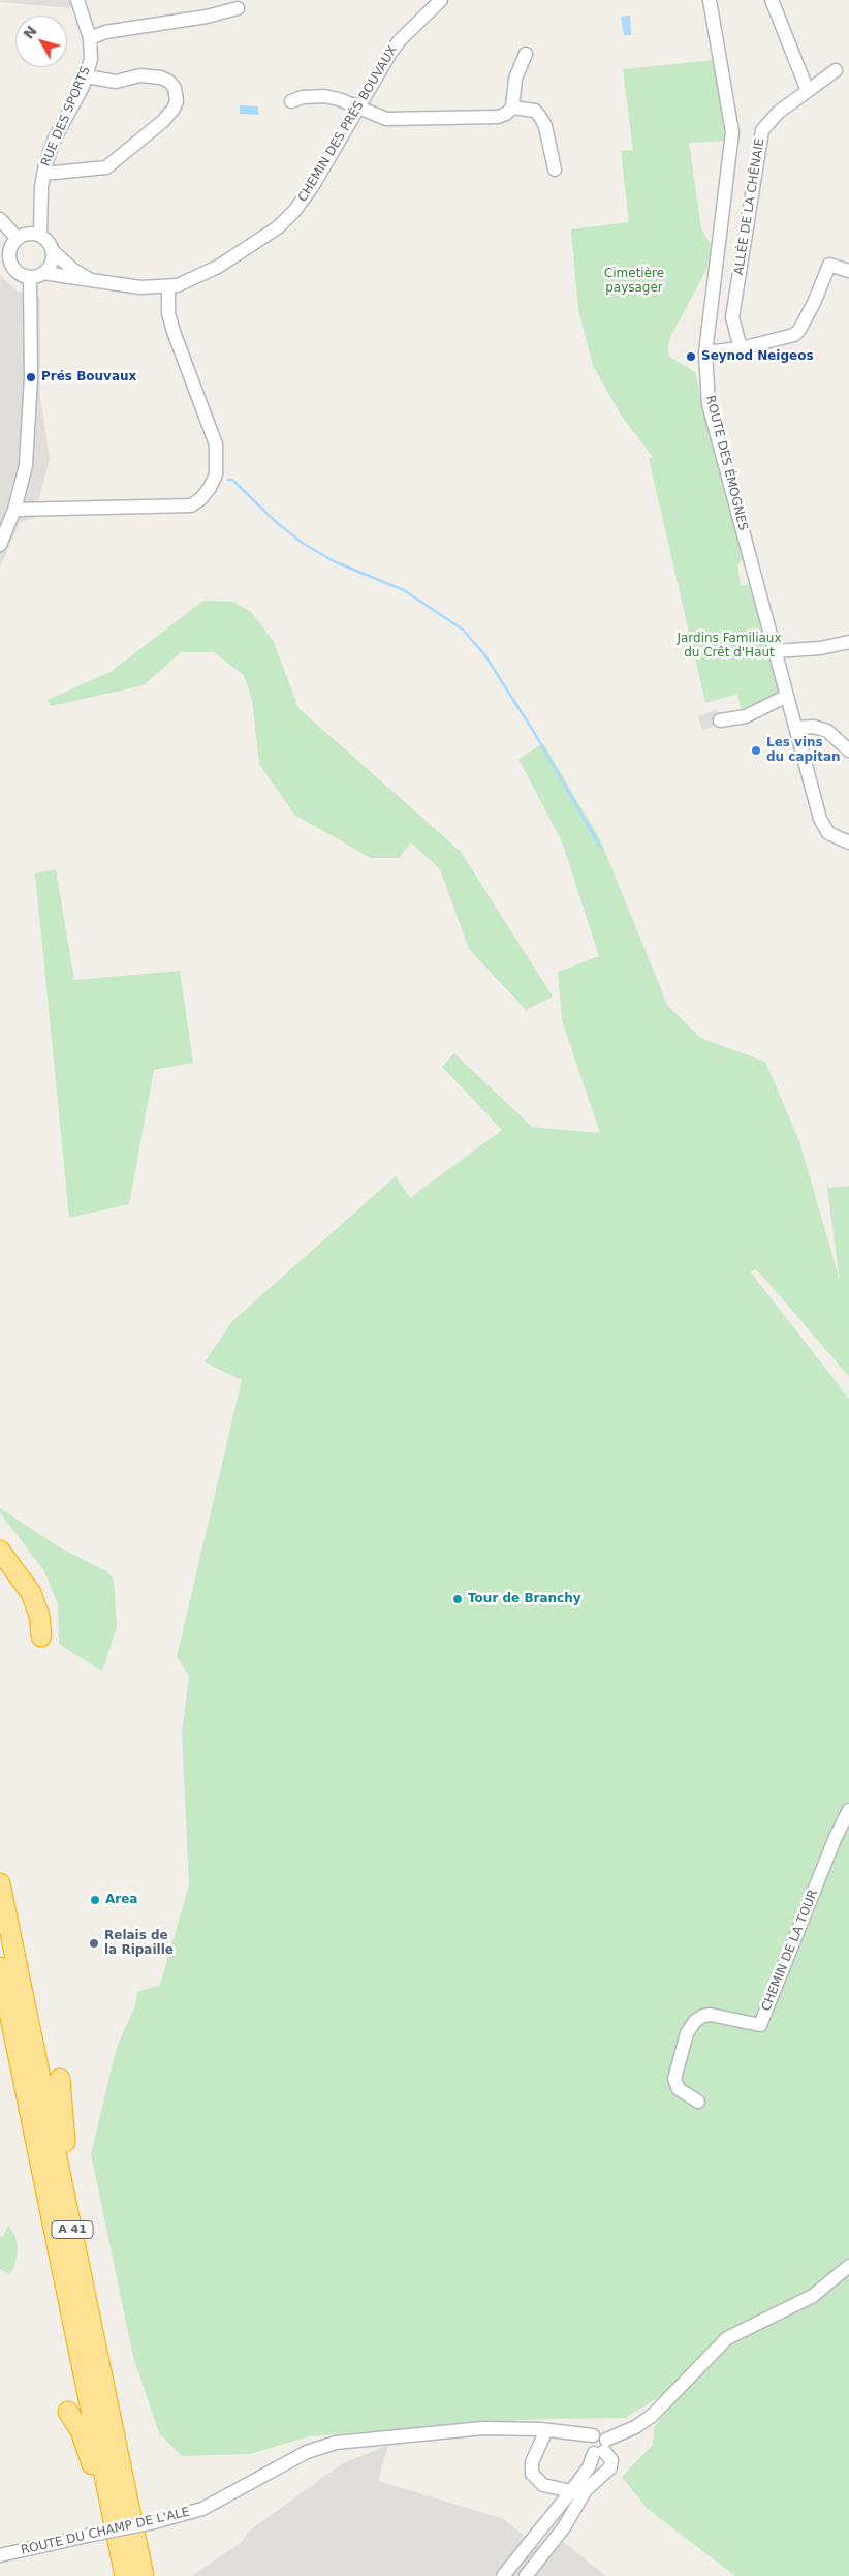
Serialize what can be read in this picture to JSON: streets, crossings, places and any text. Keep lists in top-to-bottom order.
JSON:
{
  "streets": {
    "highway": ["A 41"],
    "street": [
      "RUE DES SPORTS",
      "CHEMIN DES PRÉS BOUVAUX",
      "ALLÉE DE LA CHÊNAIE",
      "ROUTE DES ÉMOGNES",
      "CHEMIN DE LA TOUR",
      "ROUTE DU CHAMP DE L'ALE"
    ]
  },
  "crossings": [
    ["RUE DES SPORTS", "CHEMIN DES PRÉS BOUVAUX"]
  ],
  "parks": ["Cimetière paysager", "Jardins Familiaux du Crêt d'Haut"],
  "places": [
    "Seynod Neigeos",
    "Prés Bouvaux",
    "Les vins du capitan",
    "Tour de Branchy",
    "Area",
    "Relais de la Ripaille"
  ],
  "north": "top left"
}
